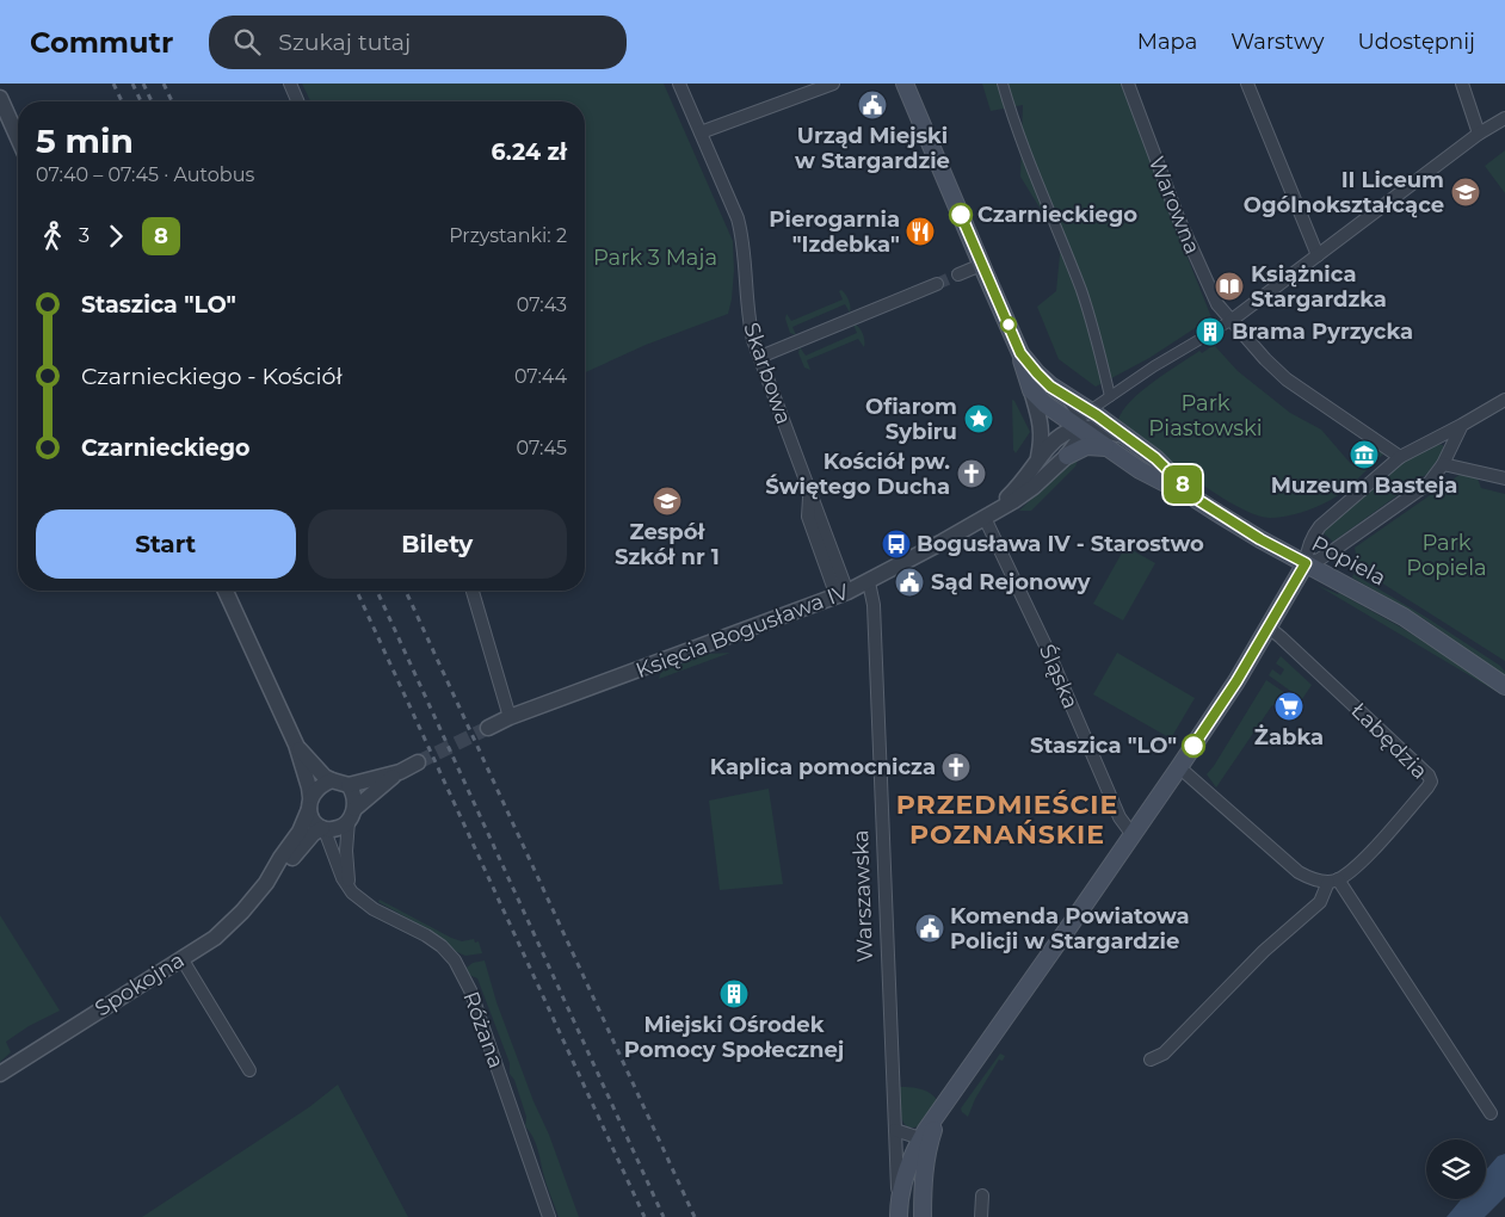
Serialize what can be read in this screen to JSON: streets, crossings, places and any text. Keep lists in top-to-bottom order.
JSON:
{
  "streets": {
    "main road": ["Popiela"],
    "street": [
      "Warowna",
      "Skarbowa",
      "Księcia Bogusława IV",
      "Śląska",
      "Łabędzia",
      "Warszawska",
      "Spokojna",
      "Różana"
    ]
  },
  "crossings": [
    ["Skarbowa", "Księcia Bogusława IV"],
    ["Popiela", "Księcia Bogusława IV"],
    ["Księcia Bogusława IV", "Śląska"],
    ["Księcia Bogusława IV", "Warszawska"],
    ["Spokojna", "Różana"]
  ],
  "districts": ["PRZEDMIEŚCIE POZNAŃSKIE"],
  "parks": ["Park 3 Maja", "Park Piastowski", "Park Popiela"],
  "places": {
    "public building": ["Urząd Miejski w Stargardzie", "Sąd Rejonowy", "Komenda Powiatowa Policji w Stargardzie"],
    "school or university": ["II Liceum Ogólnokształcące", "Zespół Szkół nr 1"],
    "other": ["Czarnieckiego", "Staszica \"LO\""],
    "restaurant": ["Pierogarnia \"Izdebka\""],
    "library": ["Książnica Stargardzka"],
    "building": ["Brama Pyrzycka", "Miejski Ośrodek Pomocy Społecznej"],
    "place": ["Ofiarom Sybiru"],
    "museum": ["Muzeum Basteja"],
    "church": ["Kościół pw. Świętego Ducha", "Kaplica pomocnicza"],
    "bus stop": ["Bogusława IV - Starostwo"],
    "supermarket": ["Żabka"]
  },
  "lines": ["bus line 8"],
  "page": {
    "header": "Commutr",
    "search": "Szukaj tutaj",
    "nav": ["Mapa", "Warstwy", "Udostępnij"],
    "on_map": "8",
    "heading": ["5 min", "07:40 – 07:45 · Autobus", "6.24 zł"],
    "legs": ["3", "8", "Przystanki: 2"],
    "list": [
      {
        "name": "Staszica \"LO\"",
        "value": "07:43"
      },
      {
        "name": "Czarnieckiego - Kościół",
        "value": "07:44"
      },
      {
        "name": "Czarnieckiego",
        "value": "07:45"
      }
    ],
    "buttons": ["Start", "Bilety"]
  }
}
